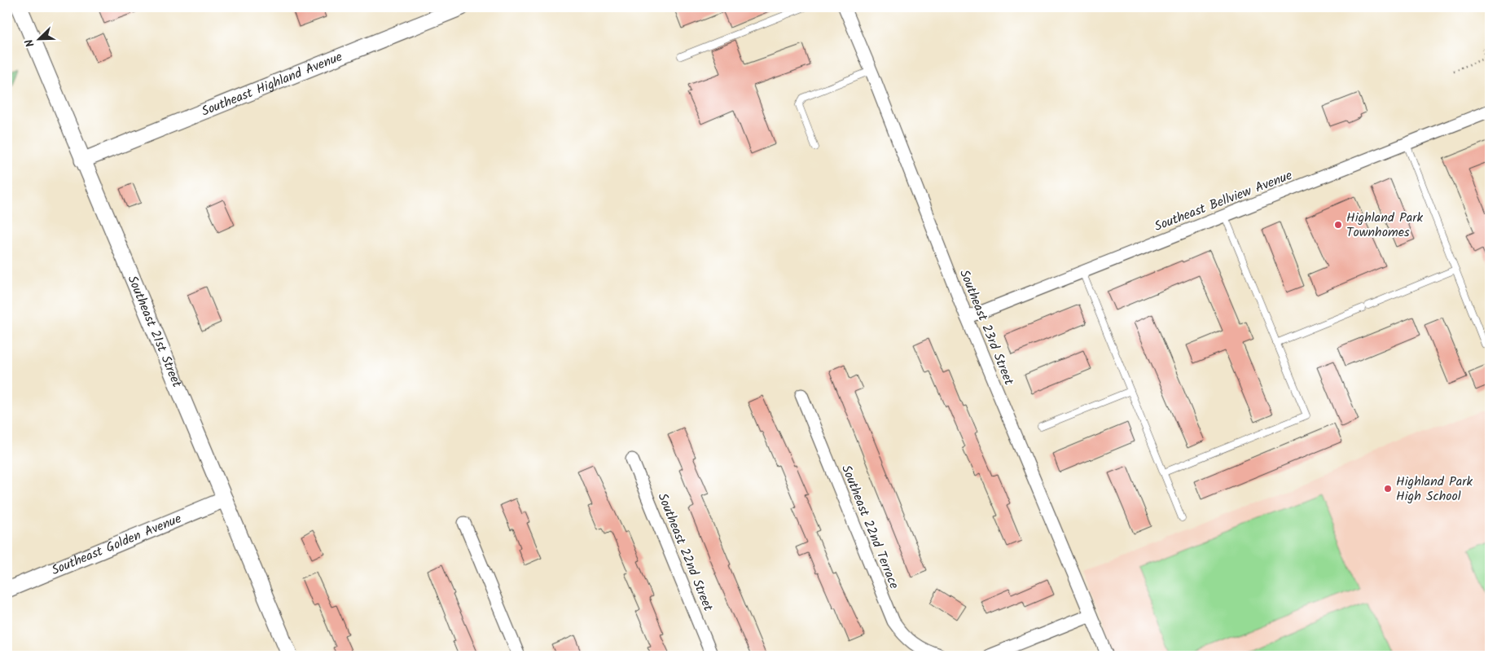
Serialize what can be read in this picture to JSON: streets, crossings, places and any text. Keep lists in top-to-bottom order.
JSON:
{
  "streets": {
    "street": [
      "Southeast Highland Avenue",
      "Southeast Bellview Avenue",
      "Southeast 23rd Street",
      "Southeast 21st Street",
      "Southeast 22nd Terrace",
      "Southeast Golden Avenue",
      "Southeast 22nd Street"
    ]
  },
  "crossings": [
    ["Southeast Highland Avenue", "Southeast 21st Street"],
    ["Southeast Bellview Avenue", "Southeast 23rd Street"],
    ["Southeast 21st Street", "Southeast Golden Avenue"]
  ],
  "places": ["Highland Park Townhomes", "Highland Park High School"],
  "north": "bottom left"
}
